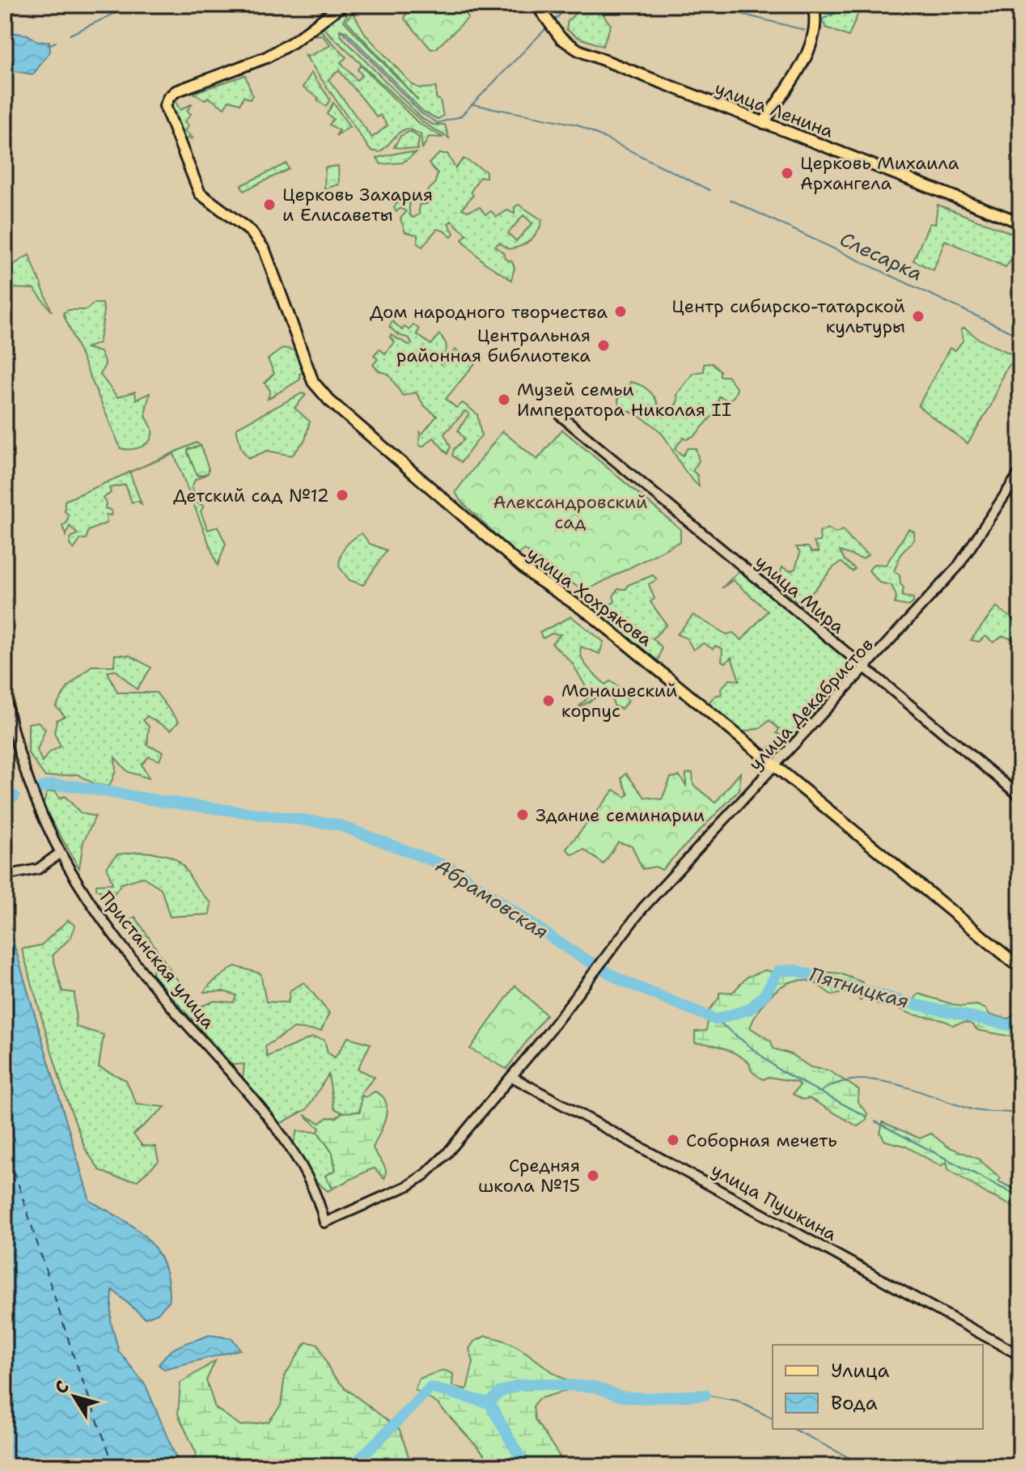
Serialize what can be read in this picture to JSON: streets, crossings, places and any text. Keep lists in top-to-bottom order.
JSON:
{
  "streets": {
    "main road": ["улица Ленина", "улица Хохрякова"],
    "street": [
      "улица Мира",
      "улица Декабристов",
      "Пристанская улица",
      "улица Пушкина"
    ]
  },
  "crossings": [
    ["улица Мира", "улица Декабристов"],
    ["улица Хохрякова", "улица Декабристов"],
    ["улица Декабристов", "Пристанская улица"],
    ["улица Декабристов", "улица Пушкина"],
    ["Пристанская улица", "улица Пушкина"]
  ],
  "water": ["Слесарка", "Абрамовская", "Пятницкая"],
  "parks": ["Александровский сад"],
  "places": [
    "Церковь Михаила Архангела",
    "Церковь Захария и Елисаветы",
    "Дом народного творчества",
    "Центр сибирско-татарской культуры",
    "Центральная районная библиотека",
    "Музей семьи Императора Николая II",
    "Детский сад №12",
    "Монашеский корпус",
    "Здание семинарии",
    "Соборная мечеть",
    "Средняя школа №15"
  ],
  "legend": ["Улица", "Вода"],
  "north": "top left"
}
